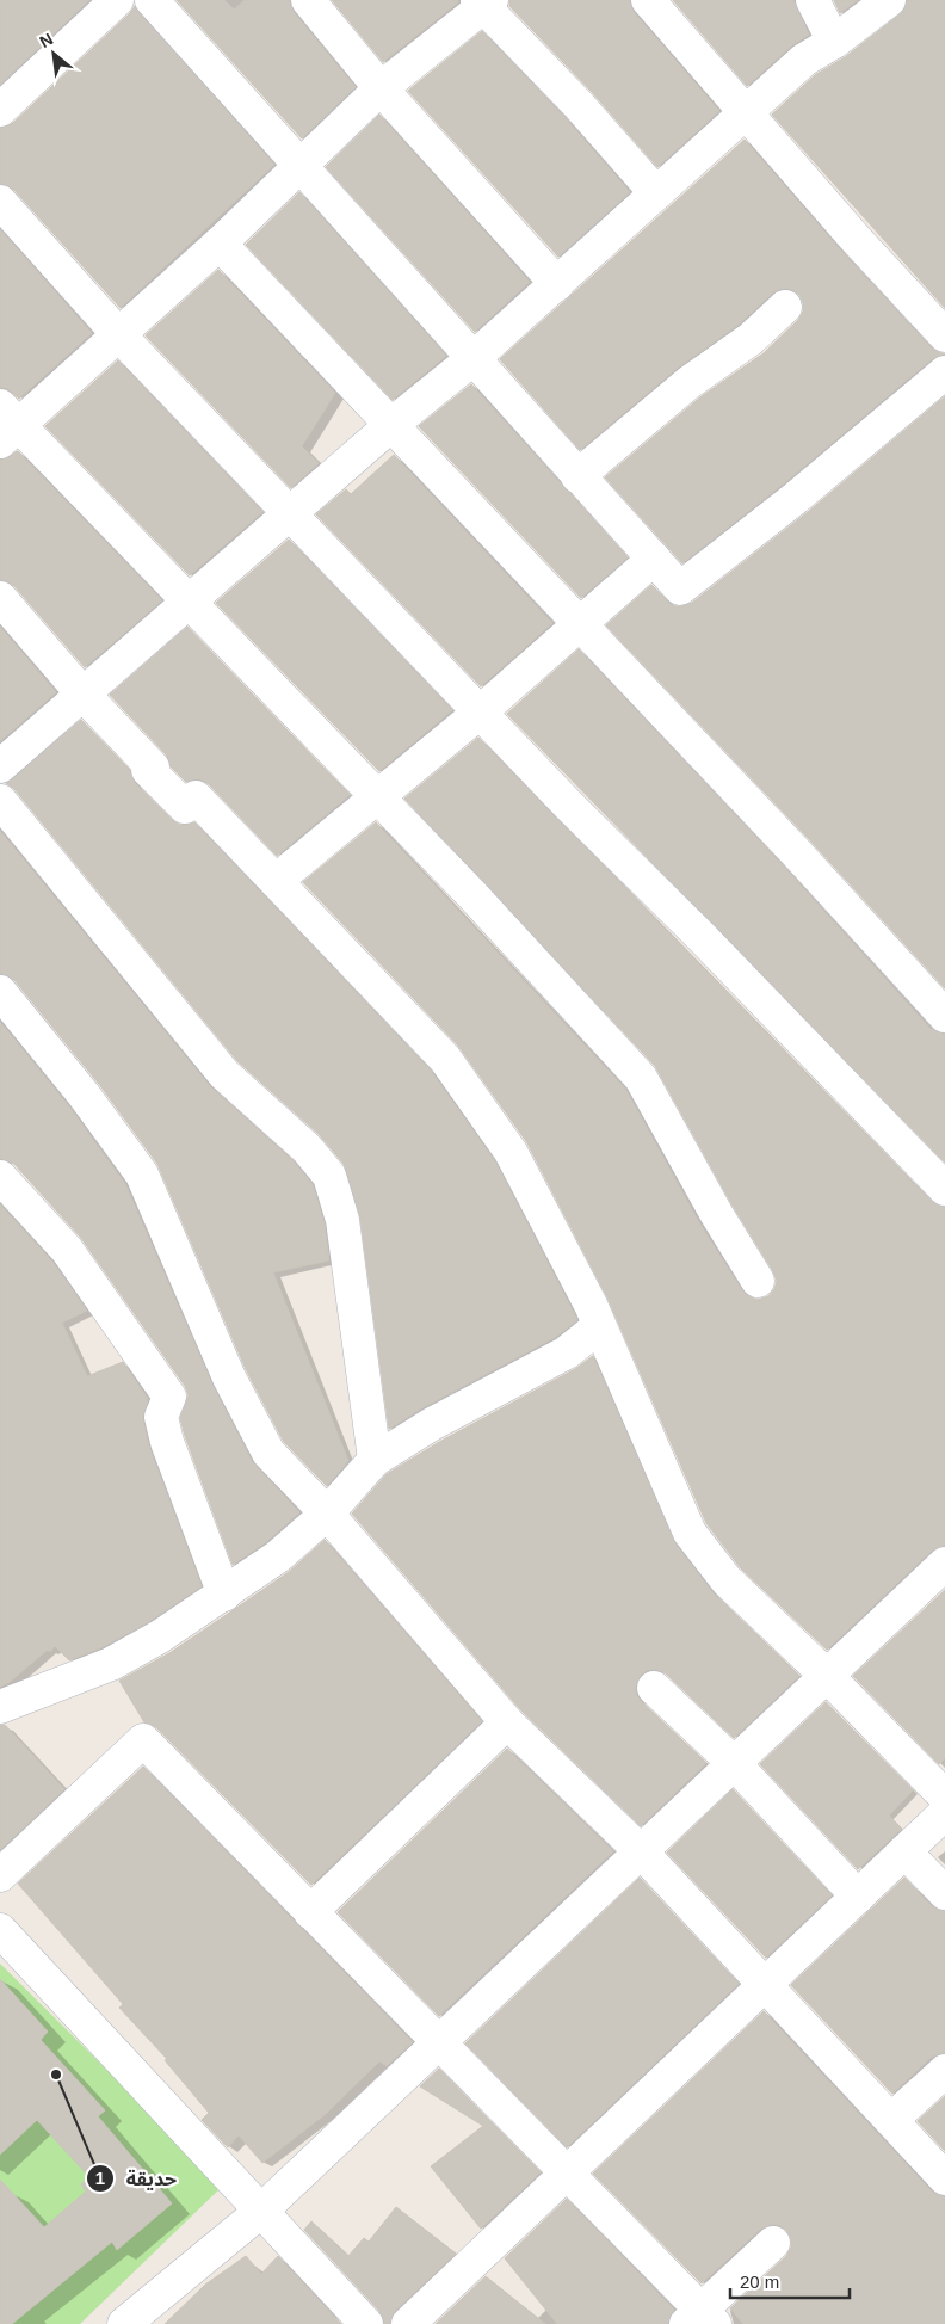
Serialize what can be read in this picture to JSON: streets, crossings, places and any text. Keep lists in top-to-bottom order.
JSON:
{
  "places": ["حديقة"],
  "scale_bar": "20 m",
  "north": "top left"
}
